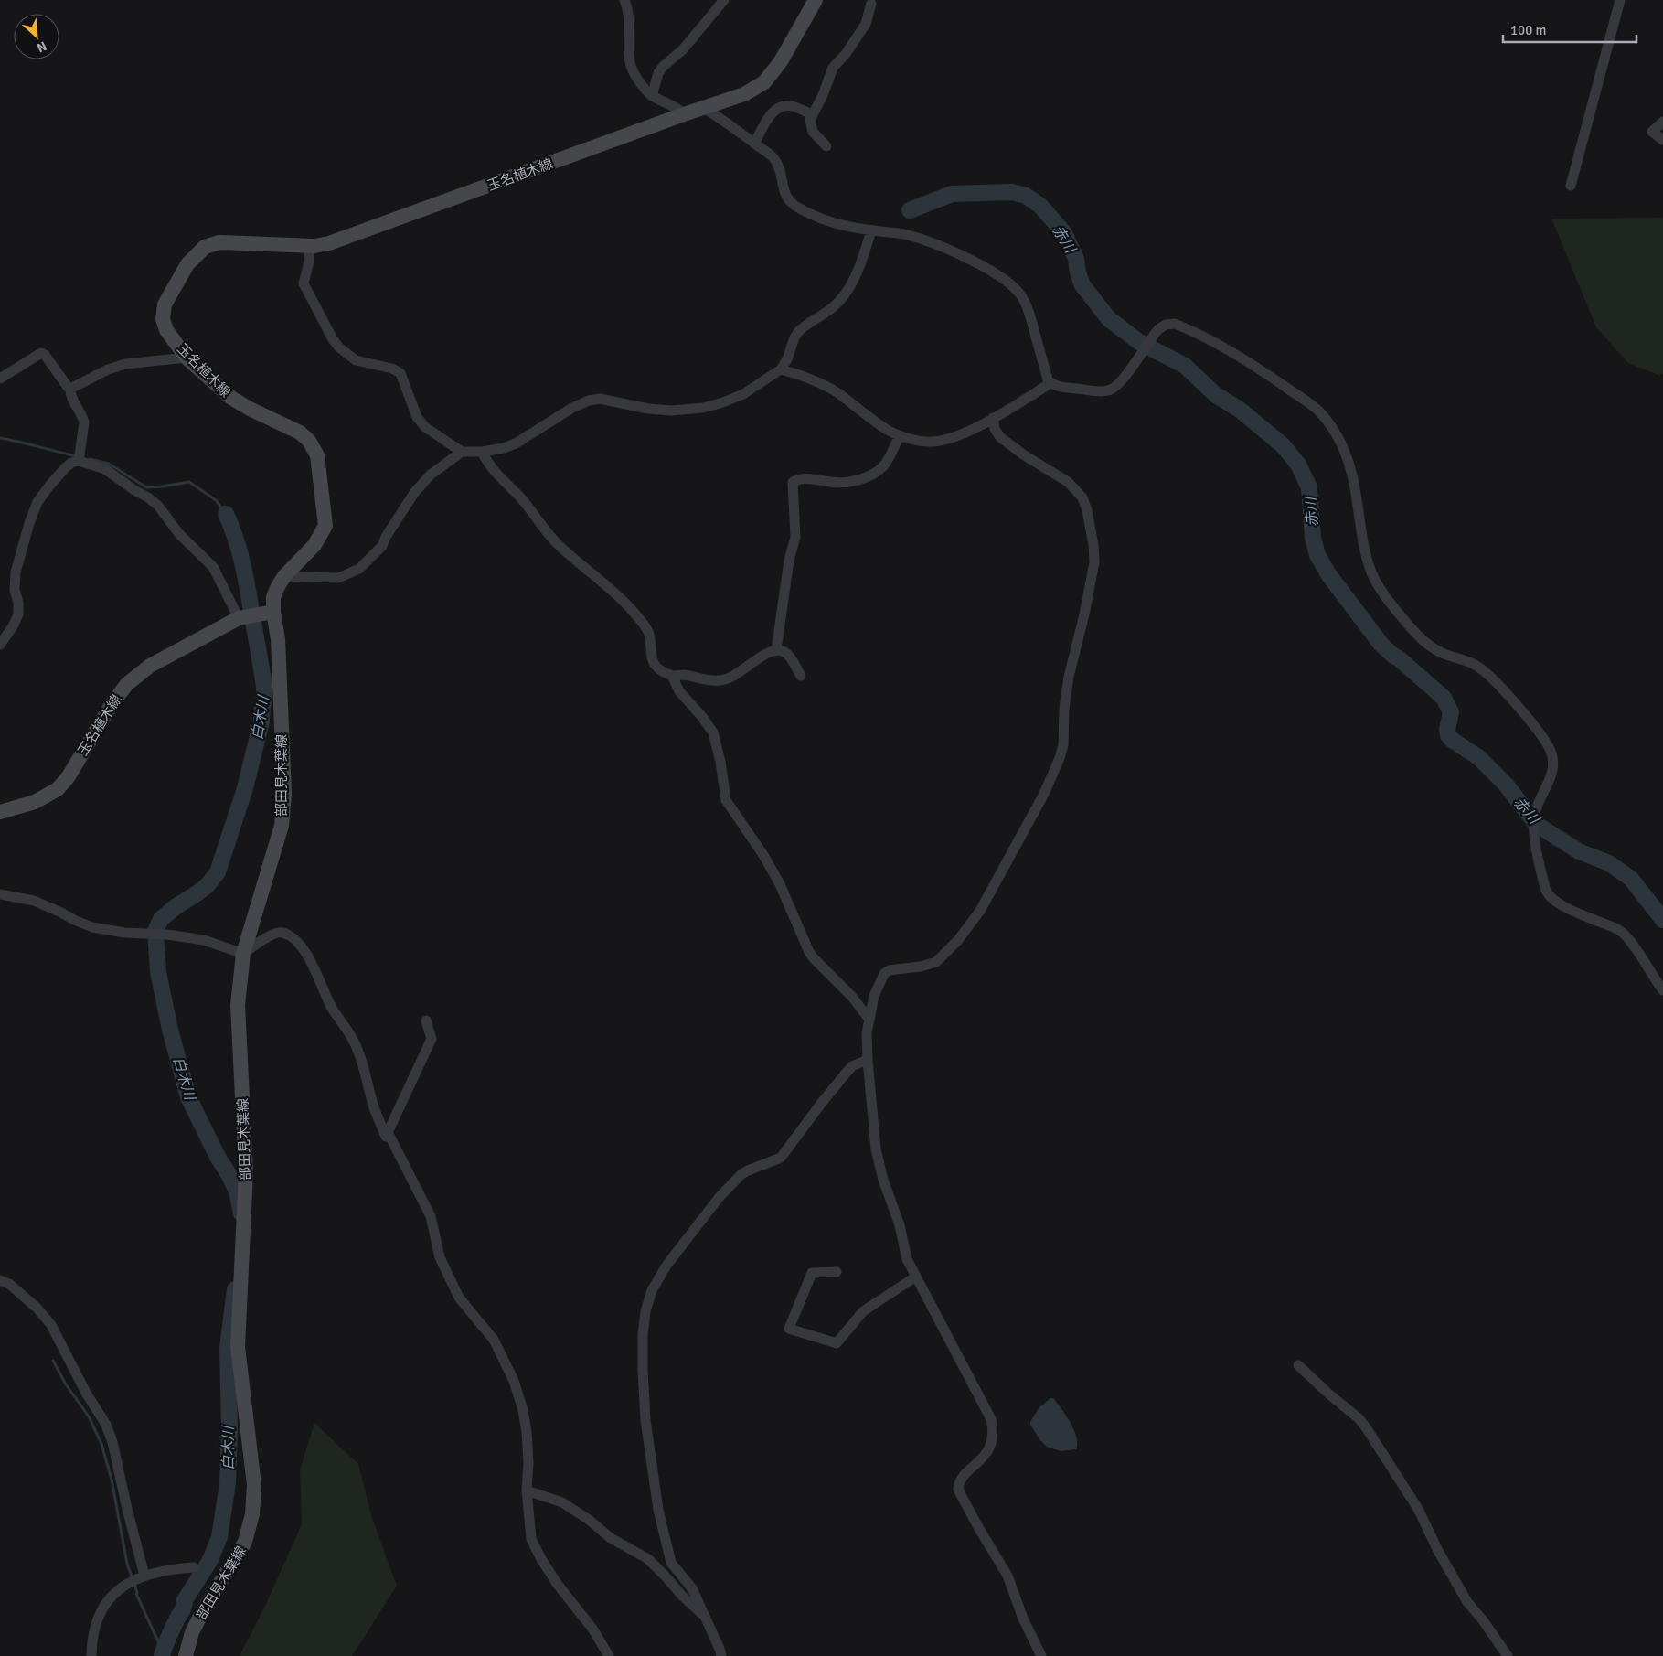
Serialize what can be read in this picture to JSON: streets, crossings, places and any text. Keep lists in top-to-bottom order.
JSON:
{
  "streets": {
    "main road": ["玉名植木線", "部田見木葉線"]
  },
  "crossings": [
    ["玉名植木線", "部田見木葉線"]
  ],
  "water": ["赤川", "白木川"],
  "scale_bar": "100 m",
  "north": "bottom right"
}
